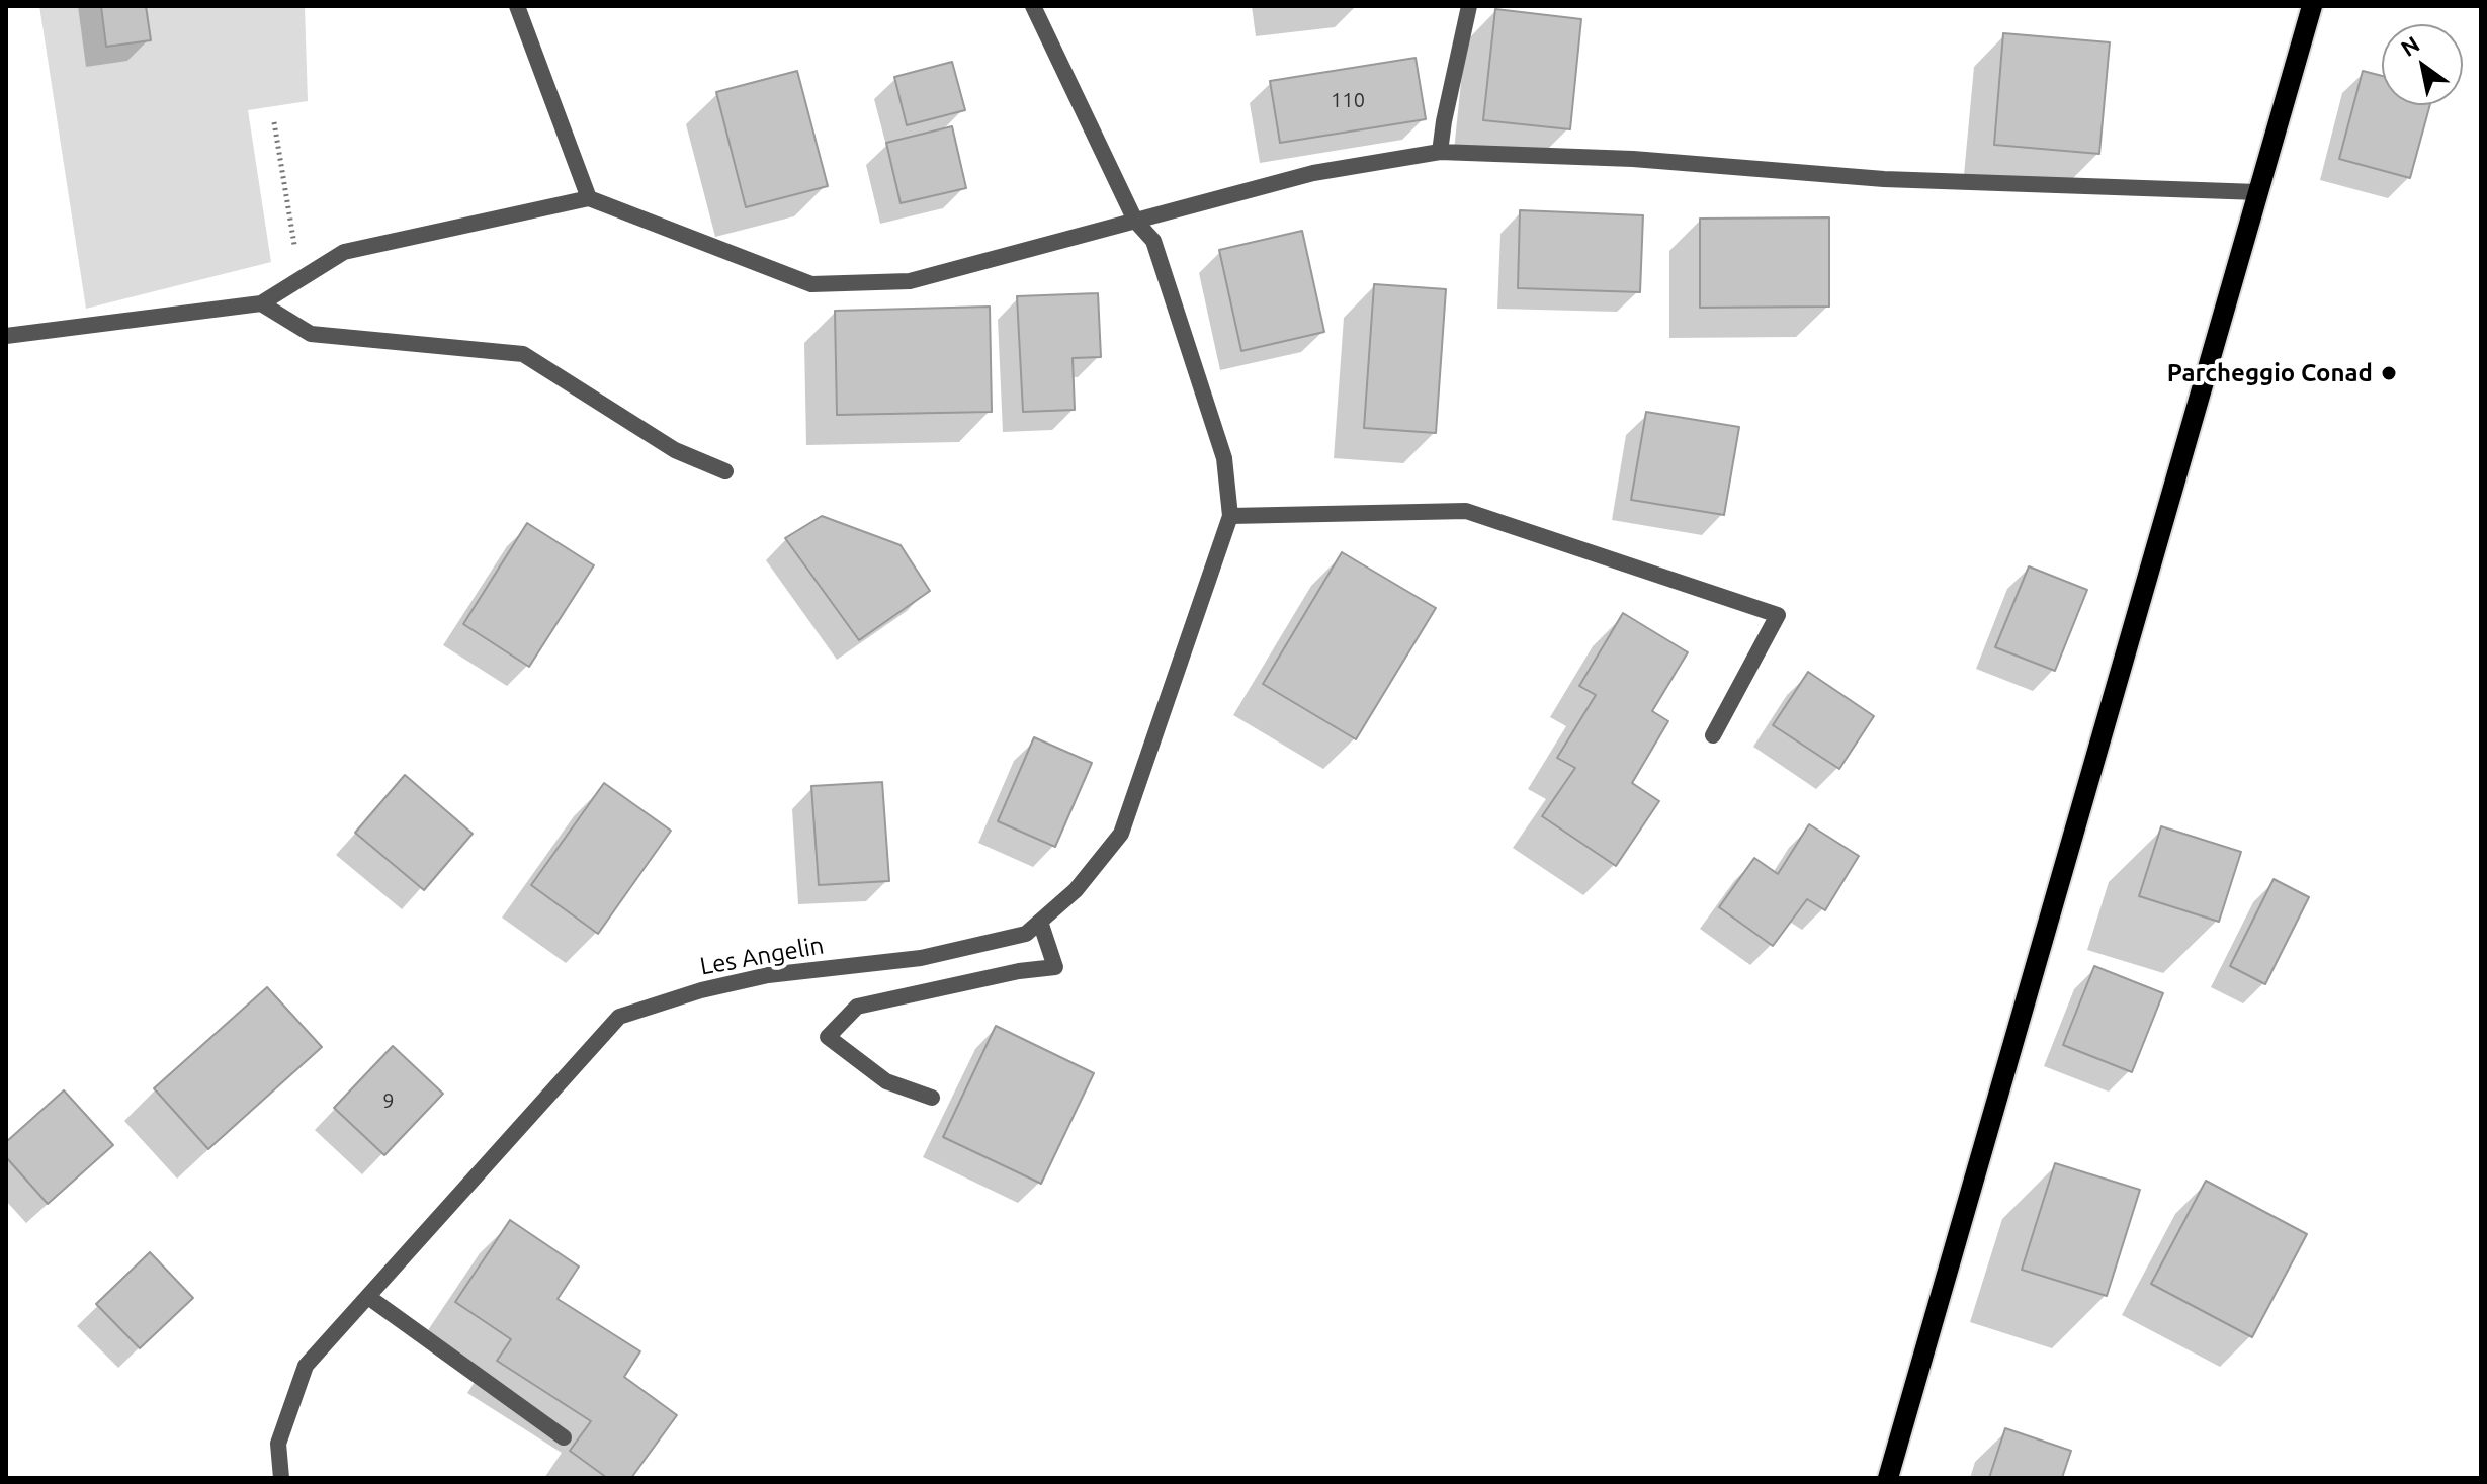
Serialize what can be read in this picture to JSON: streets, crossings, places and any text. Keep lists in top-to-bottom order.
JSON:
{
  "streets": {
    "street": ["Les Angelin"]
  },
  "places": ["Parcheggio Conad"],
  "house_numbers": ["110", "9"],
  "north": "top left"
}
